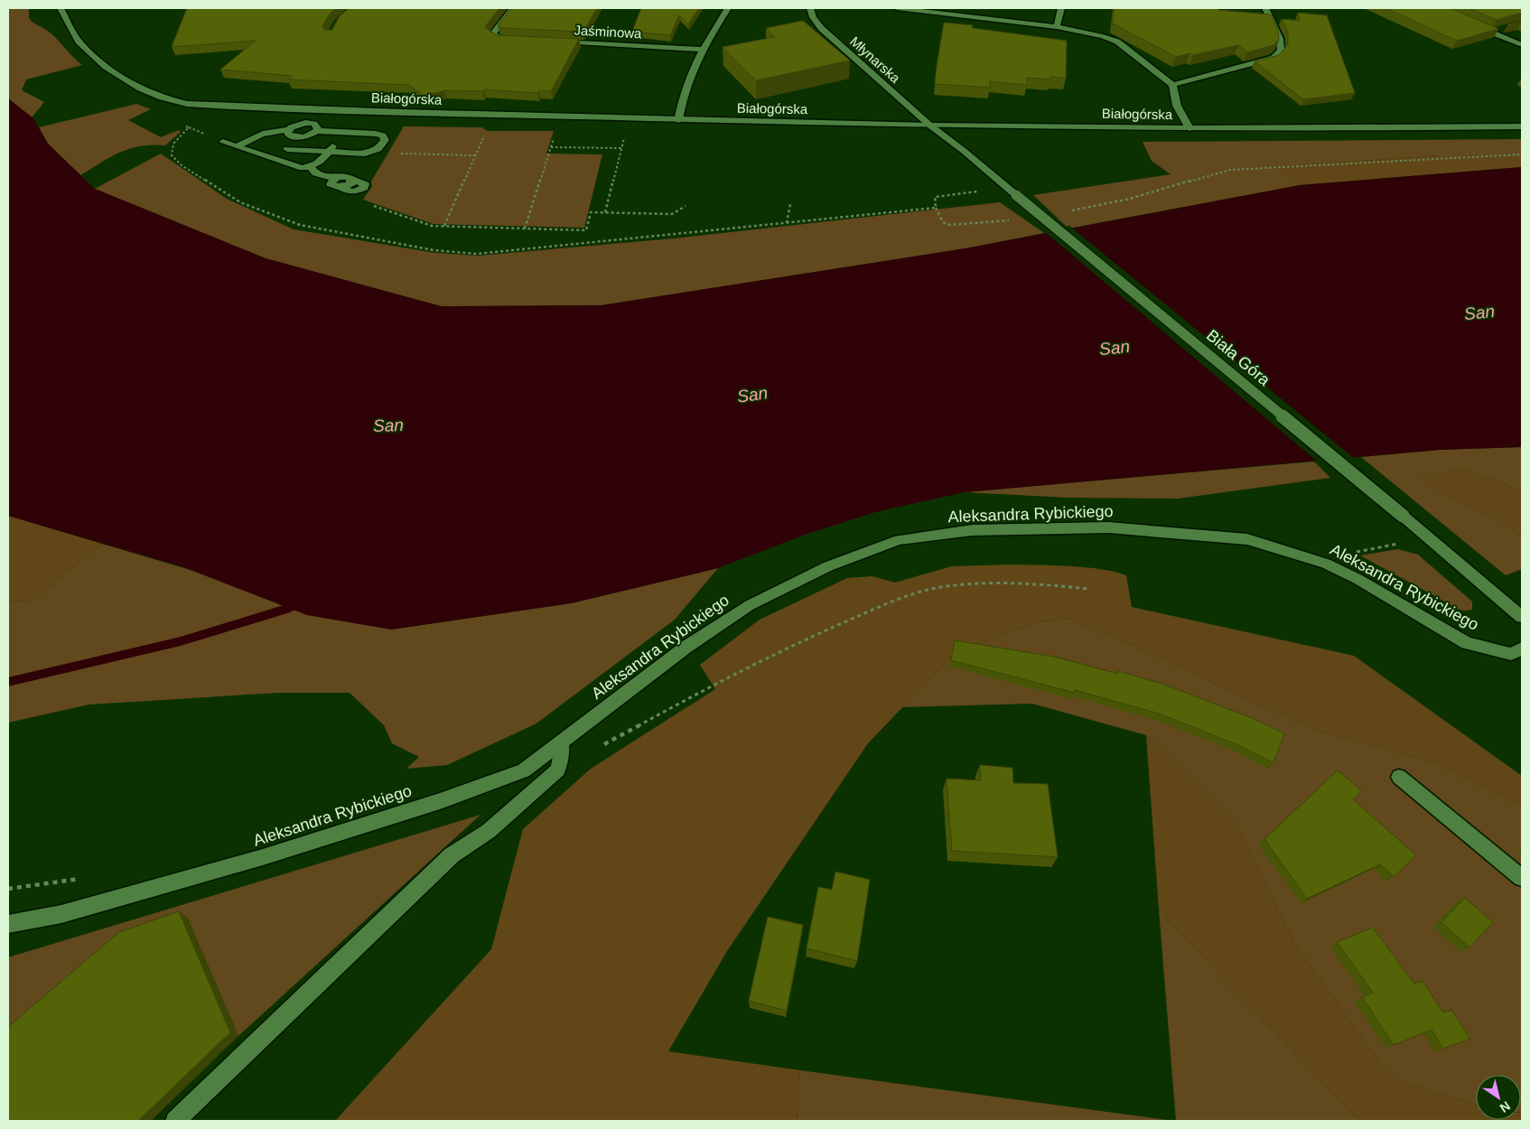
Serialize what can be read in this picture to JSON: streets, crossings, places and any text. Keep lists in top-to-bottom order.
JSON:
{
  "streets": {
    "street": [
      "Jaśminowa",
      "Młynarska",
      "Białogórska",
      "Biała Góra",
      "Aleksandra Rybickiego"
    ]
  },
  "crossings": [
    ["Młynarska", "Białogórska"],
    ["Młynarska", "Biała Góra"],
    ["Białogórska", "Biała Góra"]
  ],
  "water": ["San"],
  "north": "bottom right"
}
